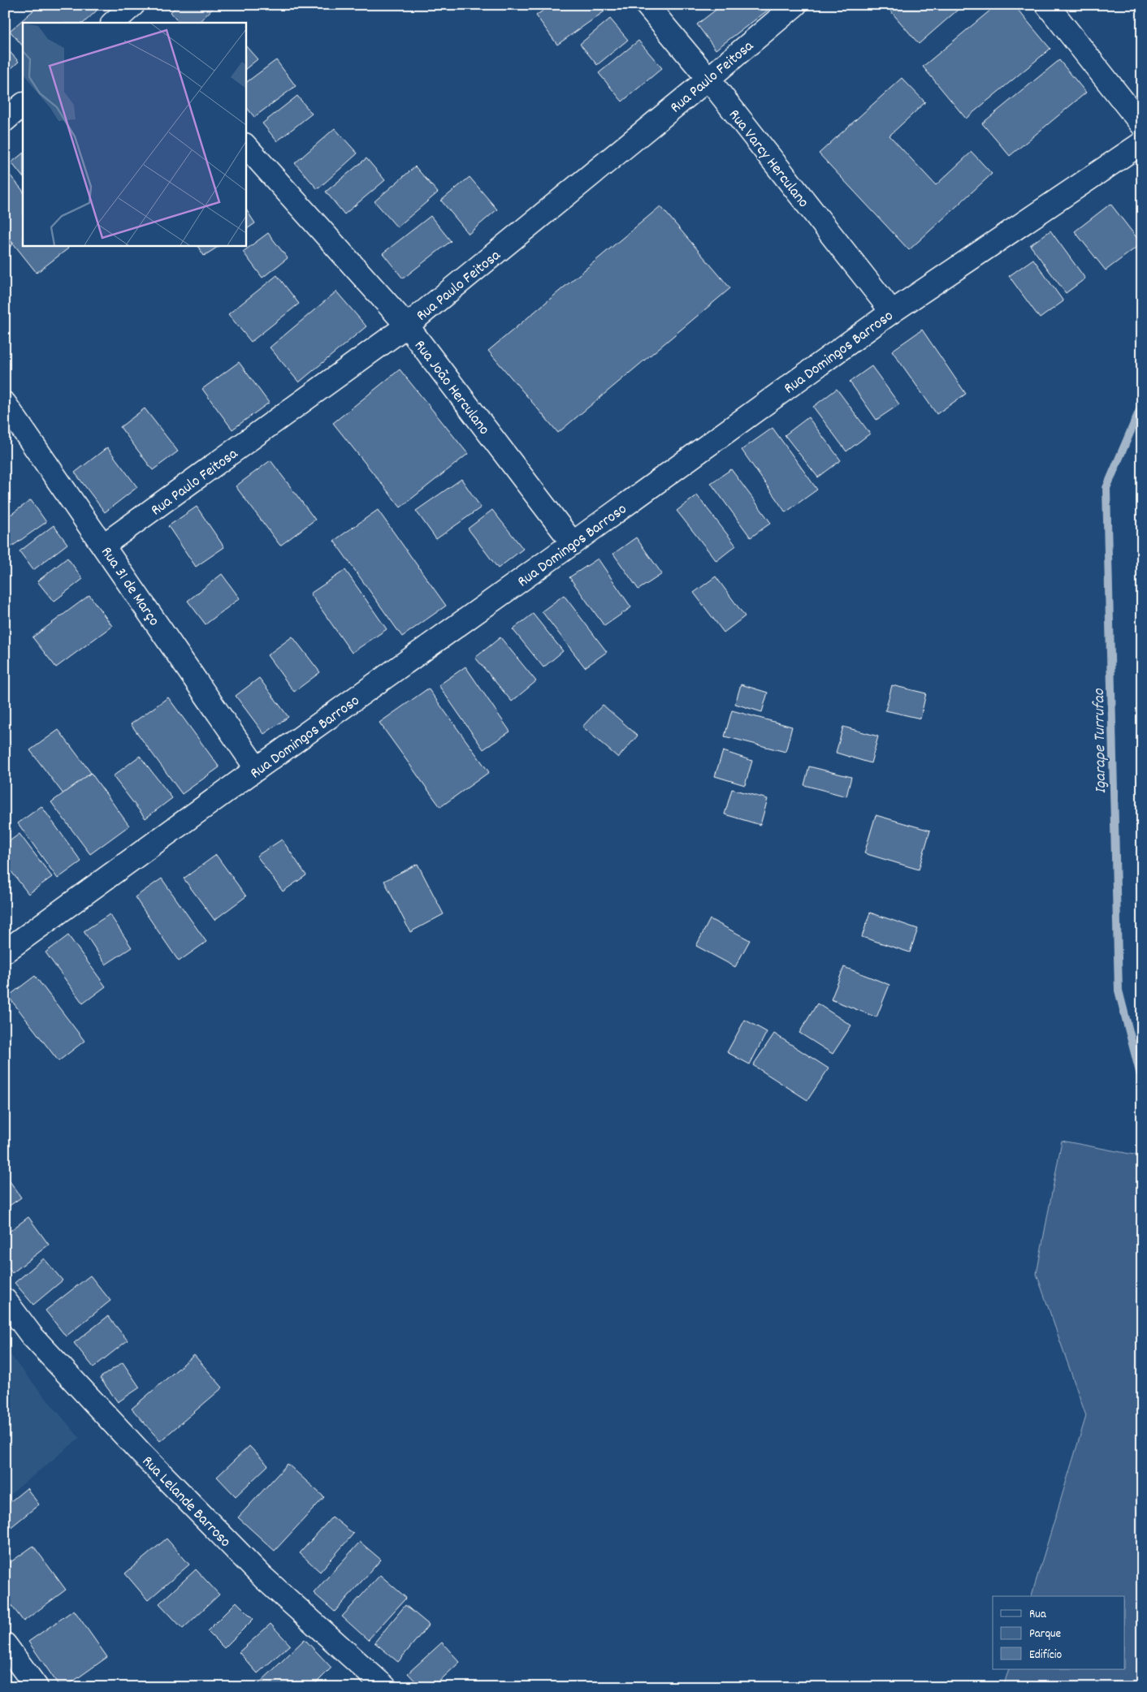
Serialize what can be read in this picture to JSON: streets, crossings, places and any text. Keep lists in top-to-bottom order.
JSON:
{
  "streets": {
    "street": [
      "Rua Paulo Feitosa",
      "Rua Varcy Herculano",
      "Rua Domingos Barroso",
      "Rua João Herculano",
      "Rua 31 de Março",
      "Rua Lelande Barroso"
    ]
  },
  "crossings": [
    ["Rua Paulo Feitosa", "Rua Varcy Herculano"],
    ["Rua Paulo Feitosa", "Rua João Herculano"],
    ["Rua Paulo Feitosa", "Rua 31 de Março"],
    ["Rua Varcy Herculano", "Rua Domingos Barroso"],
    ["Rua Domingos Barroso", "Rua João Herculano"],
    ["Rua Domingos Barroso", "Rua 31 de Março"]
  ],
  "water": ["Igarape Turrufao"],
  "legend": ["Rua", "Parque", "Edifício"]
}
